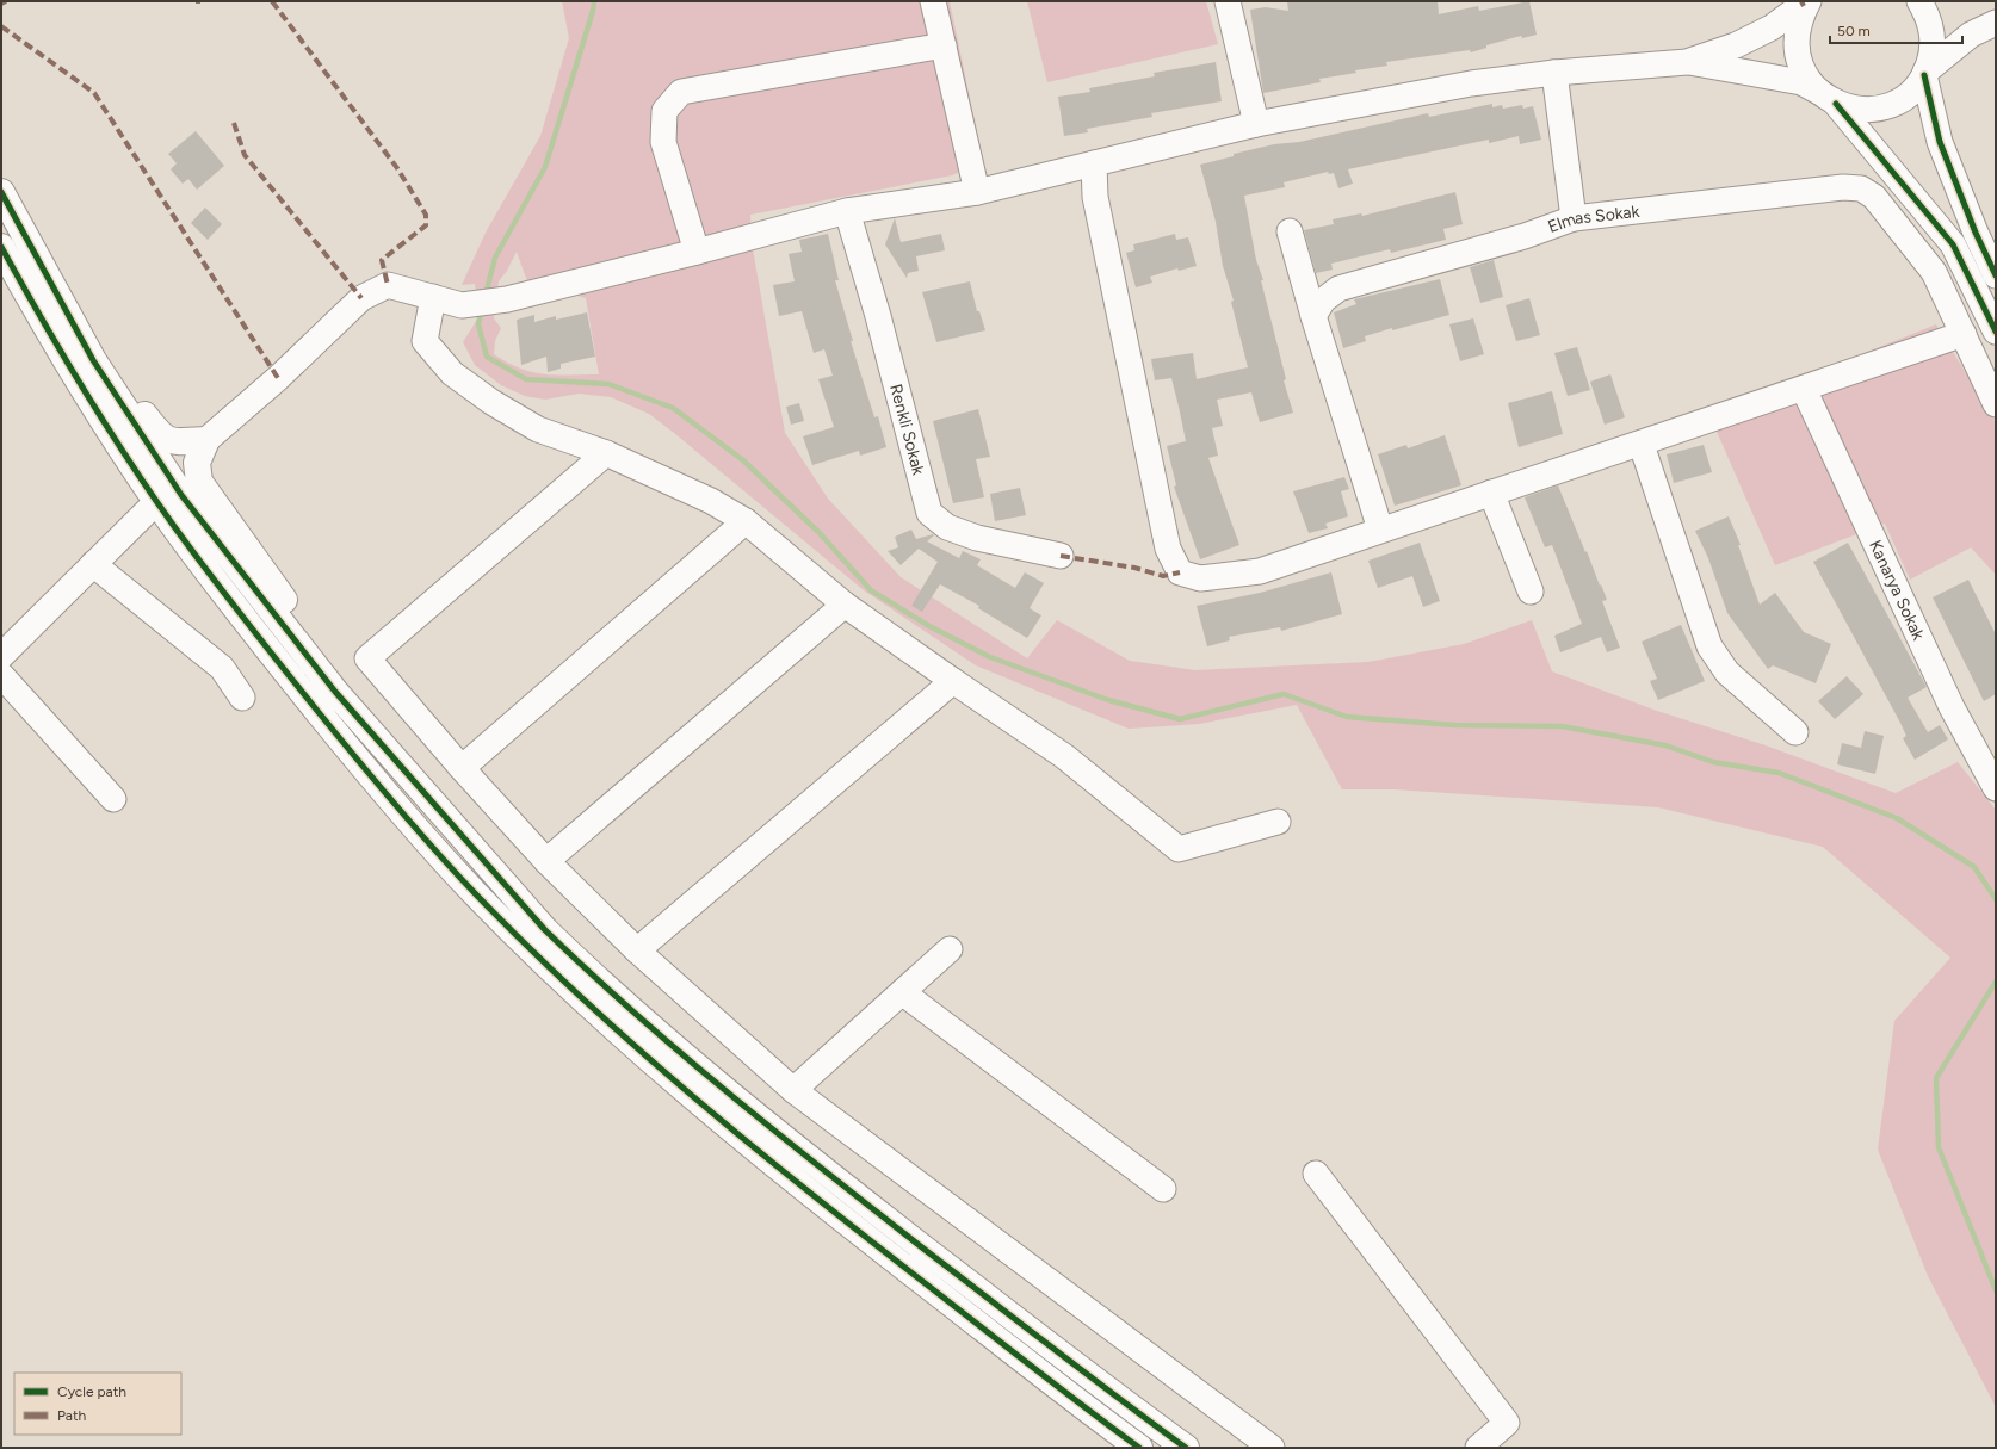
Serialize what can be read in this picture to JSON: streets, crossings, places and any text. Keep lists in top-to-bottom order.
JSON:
{
  "streets": {
    "street": ["Elmas Sokak", "Renkli Sokak", "Kanarya Sokak"]
  },
  "legend": ["Cycle path", "Path"],
  "scale_bar": "50 m"
}
